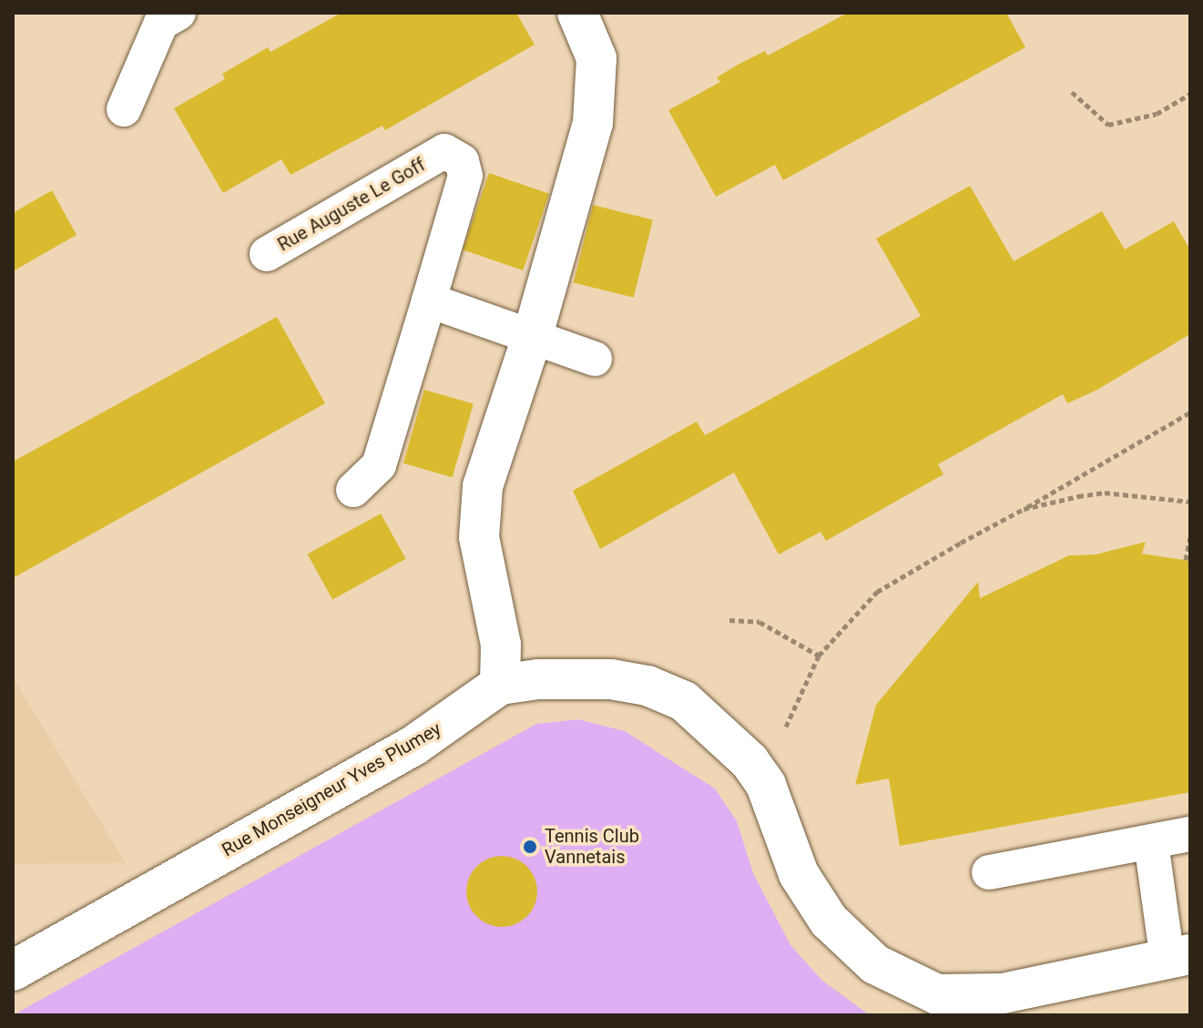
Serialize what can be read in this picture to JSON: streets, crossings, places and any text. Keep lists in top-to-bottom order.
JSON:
{
  "streets": {
    "street": ["Rue Monseigneur Yves Plumey"],
    "lane": ["Rue Auguste Le Goff"]
  },
  "places": ["Tennis Club Vannetais"]
}
